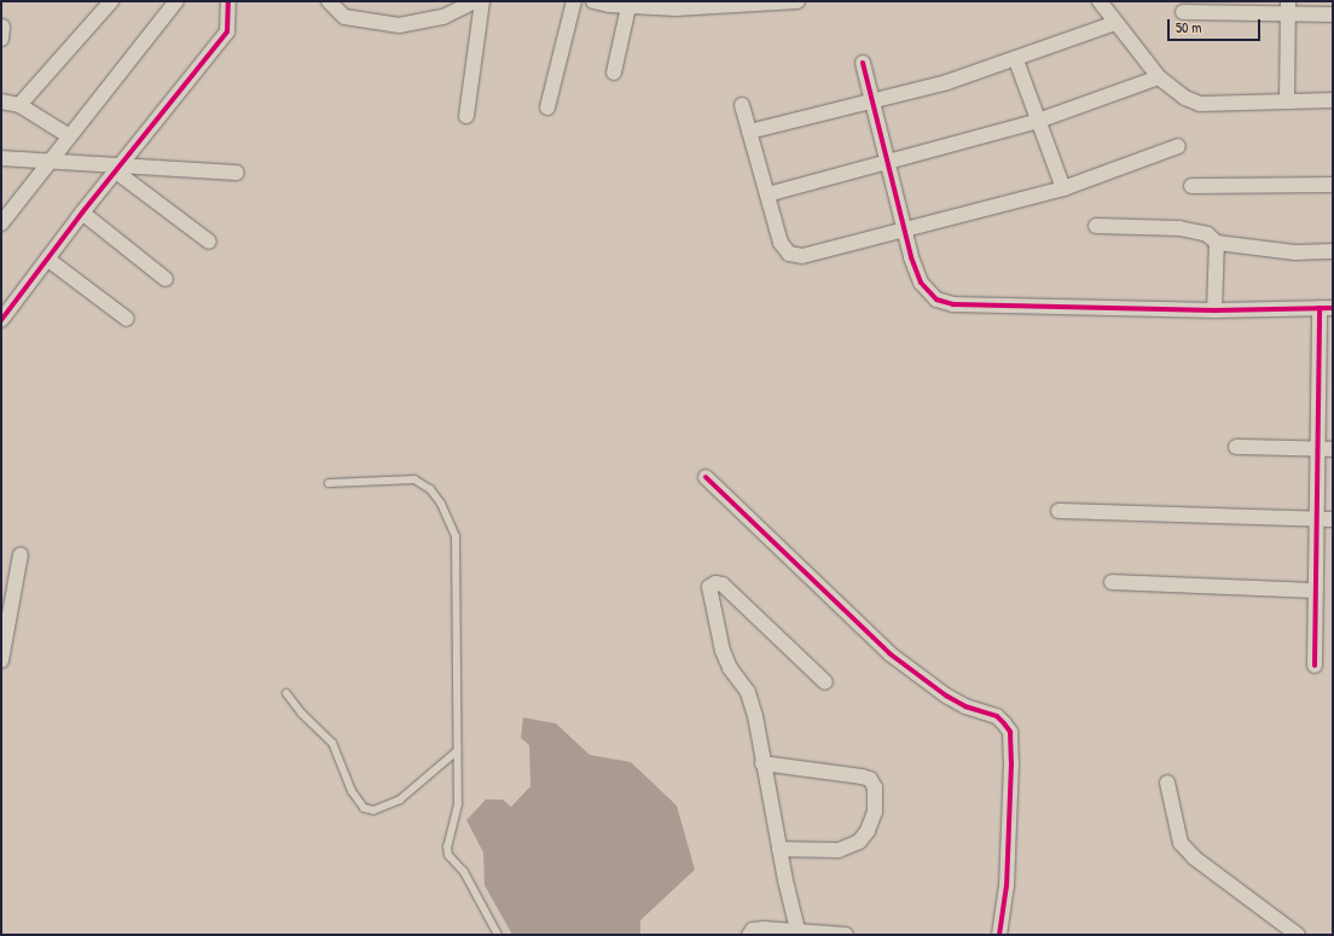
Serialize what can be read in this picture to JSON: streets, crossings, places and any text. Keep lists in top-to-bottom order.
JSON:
{
  "scale_bar": "50 m"
}
